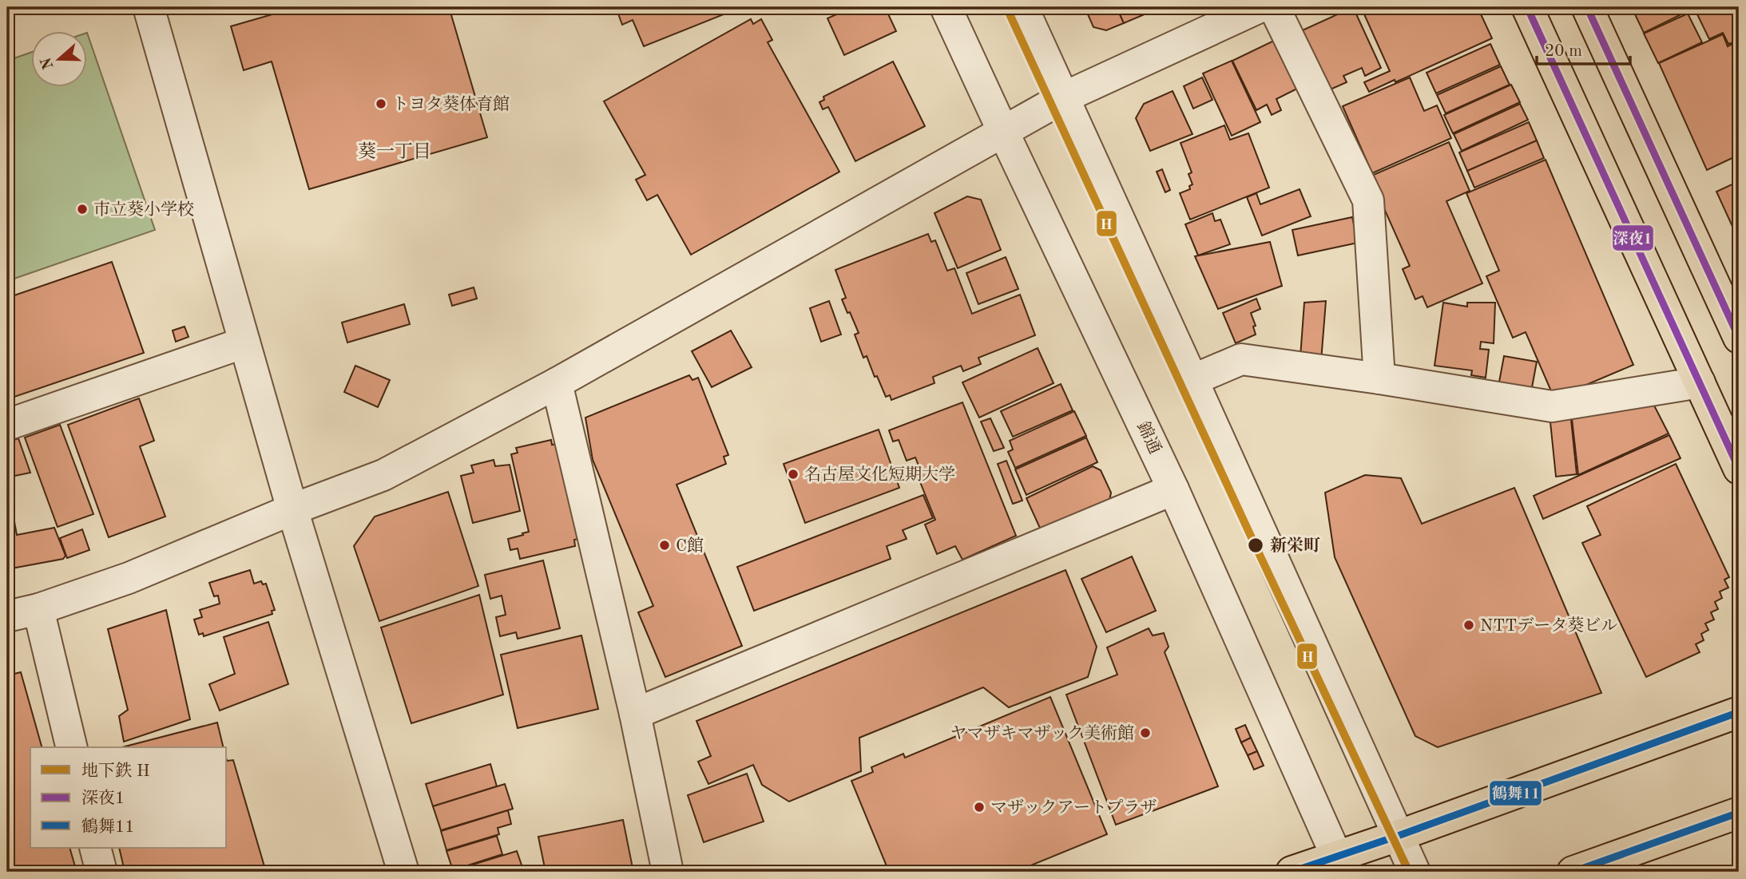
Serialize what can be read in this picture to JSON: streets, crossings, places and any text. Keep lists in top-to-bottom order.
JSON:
{
  "streets": {
    "street": ["錦通"]
  },
  "districts": ["葵一丁目"],
  "places": [
    "トヨタ葵体育館",
    "市立葵小学校",
    "名古屋文化短期大学",
    "C館",
    "新栄町",
    "NTTデータ葵ビル",
    "ヤマザキマザック美術館",
    "マザックアートプラザ"
  ],
  "lines": ["metro line H", "transit line 深夜1", "transit line 鶴舞11"],
  "legend": ["地下鉄 H", "深夜1", "鶴舞11"],
  "scale_bar": "20 m",
  "north": "left"
}
